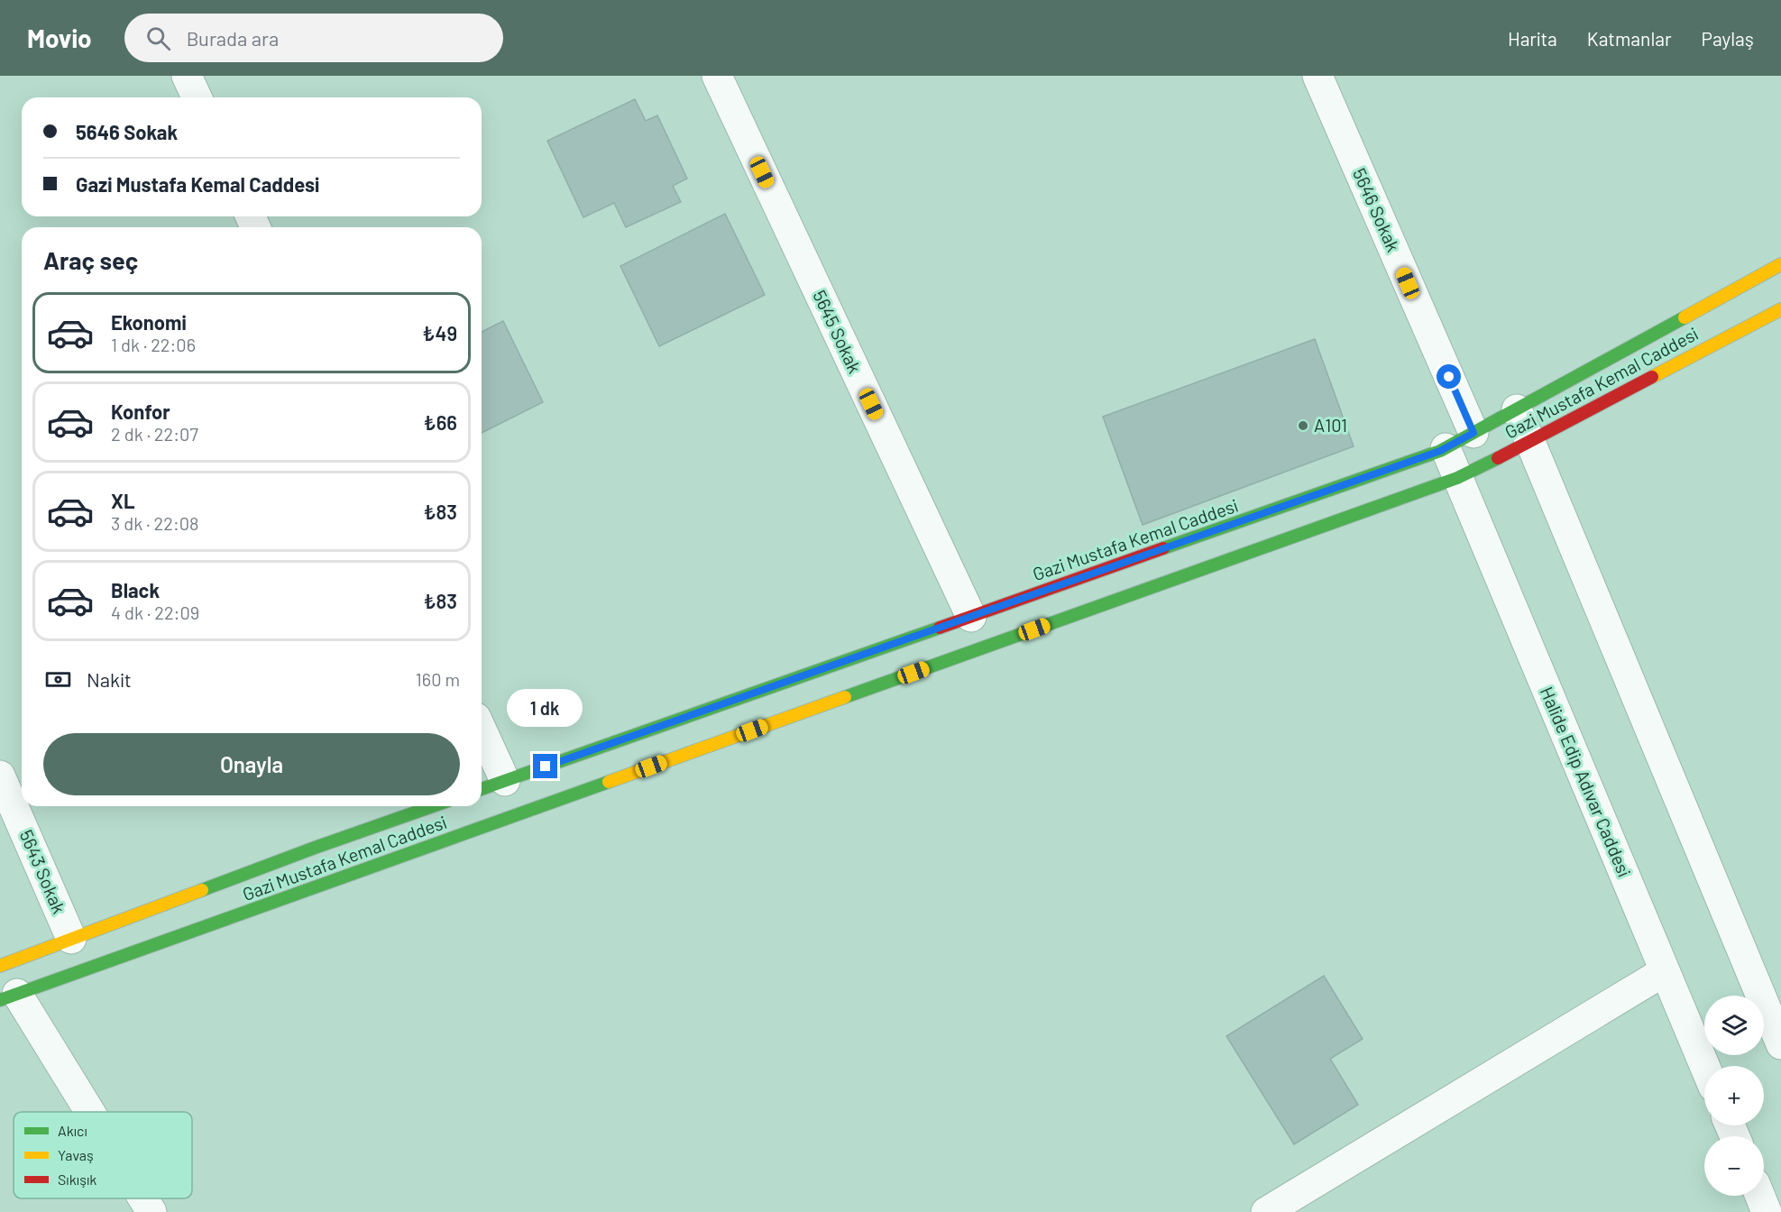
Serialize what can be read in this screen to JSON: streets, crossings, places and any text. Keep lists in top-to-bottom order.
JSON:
{
  "streets": {
    "street": [
      "5646 Sokak",
      "5645 Sokak",
      "Gazi Mustafa Kemal Caddesi",
      "Halide Edip Adıvar Caddesi",
      "5643 Sokak"
    ]
  },
  "crossings": [
    ["5646 Sokak", "Gazi Mustafa Kemal Caddesi"],
    ["5645 Sokak", "Gazi Mustafa Kemal Caddesi"],
    ["Gazi Mustafa Kemal Caddesi", "Halide Edip Adıvar Caddesi"],
    ["Gazi Mustafa Kemal Caddesi", "5643 Sokak"]
  ],
  "places": ["A101"],
  "legend": ["Akıcı", "Yavaş", "Sıkışık"],
  "page": {
    "header": "Movio",
    "search": "Burada ara",
    "nav": ["Harita", "Katmanlar", "Paylaş"],
    "banner": ["5646 Sokak", "Gazi Mustafa Kemal Caddesi"],
    "heading": "Araç seç",
    "list": [
      {
        "name": "Ekonomi",
        "note": "1 dk · 22:06",
        "value": "₺49"
      },
      {
        "name": "Konfor",
        "note": "2 dk · 22:07",
        "value": "₺66"
      },
      {
        "name": "XL",
        "note": "3 dk · 22:08",
        "value": "₺83"
      },
      {
        "name": "Black",
        "note": "4 dk · 22:09",
        "value": "₺83"
      }
    ],
    "pay": ["Nakit", "160 m"],
    "bubble": "1 dk",
    "buttons": "Onayla",
    "map_buttons": ["+", "−"]
  }
}
